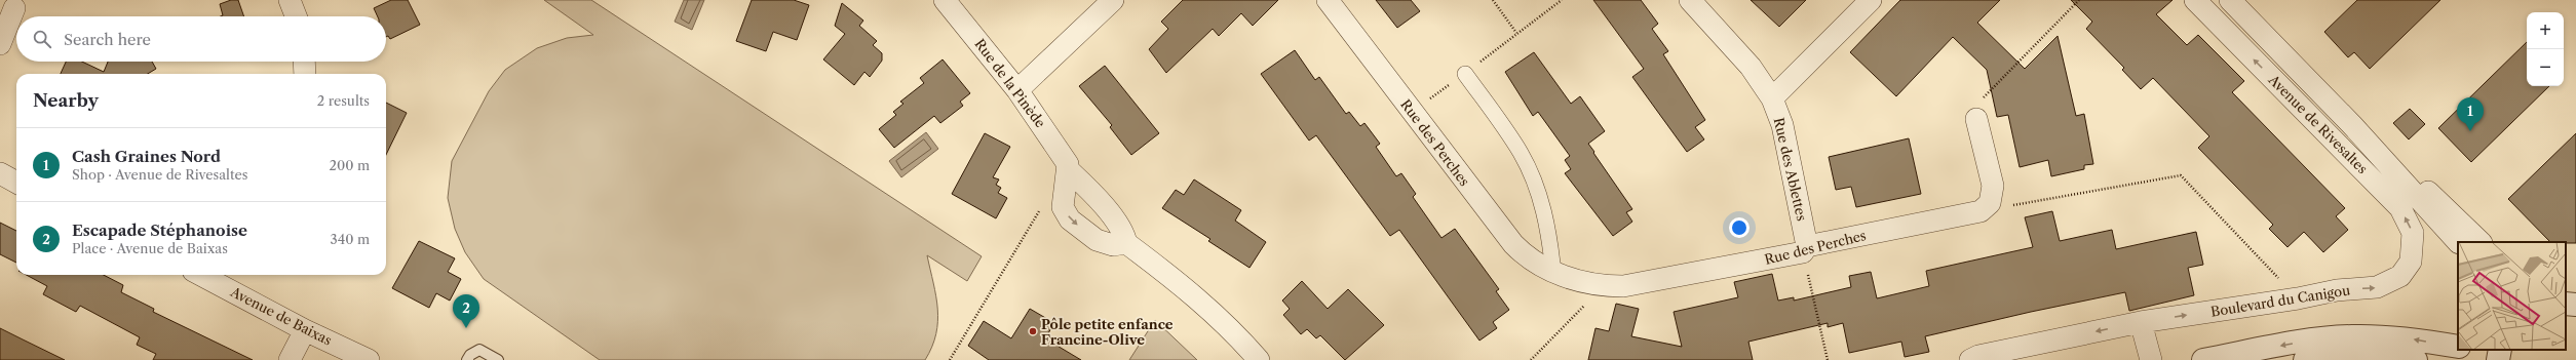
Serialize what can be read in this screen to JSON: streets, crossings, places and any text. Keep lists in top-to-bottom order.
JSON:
{
  "streets": {
    "street": [
      "Rue de la Pinède",
      "Avenue de Rivesaltes",
      "Rue des Perches",
      "Rue des Ablettes",
      "Boulevard du Canigou",
      "Avenue de Baixas"
    ]
  },
  "crossings": [
    ["Avenue de Rivesaltes", "Boulevard du Canigou"],
    ["Rue des Perches", "Rue des Ablettes"]
  ],
  "places": ["Pôle petite enfance Francine-Olive"],
  "page": {
    "map_buttons": ["+", "−"],
    "search": "Search here",
    "heading": ["Nearby", "2 results"],
    "pins": ["1", "2"],
    "list": [
      {
        "mark": "1",
        "name": "Cash Graines Nord",
        "note": "Shop · Avenue de Rivesaltes",
        "value": "200 m"
      },
      {
        "mark": "2",
        "name": "Escapade Stéphanoise",
        "note": "Place · Avenue de Baixas",
        "value": "340 m"
      }
    ]
  }
}
